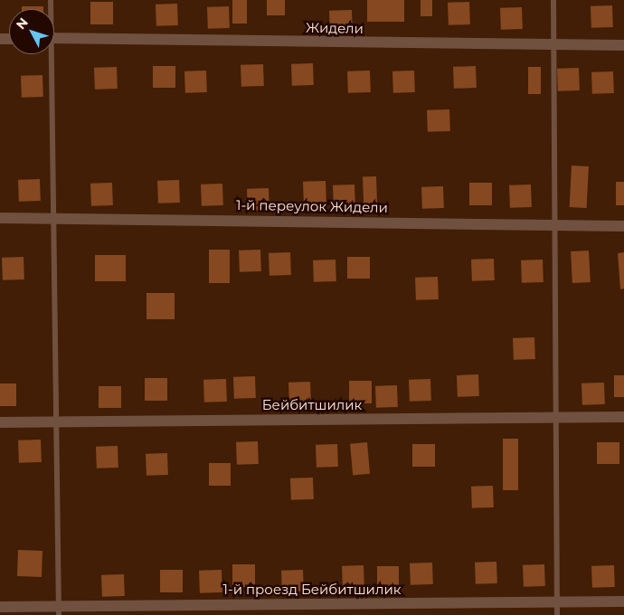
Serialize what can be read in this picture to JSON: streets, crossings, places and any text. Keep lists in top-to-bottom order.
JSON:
{
  "streets": {
    "street": [
      "Жидели",
      "1-й переулок Жидели",
      "Бейбитшилик",
      "1-й проезд Бейбитшилик"
    ]
  },
  "north": "top left"
}
